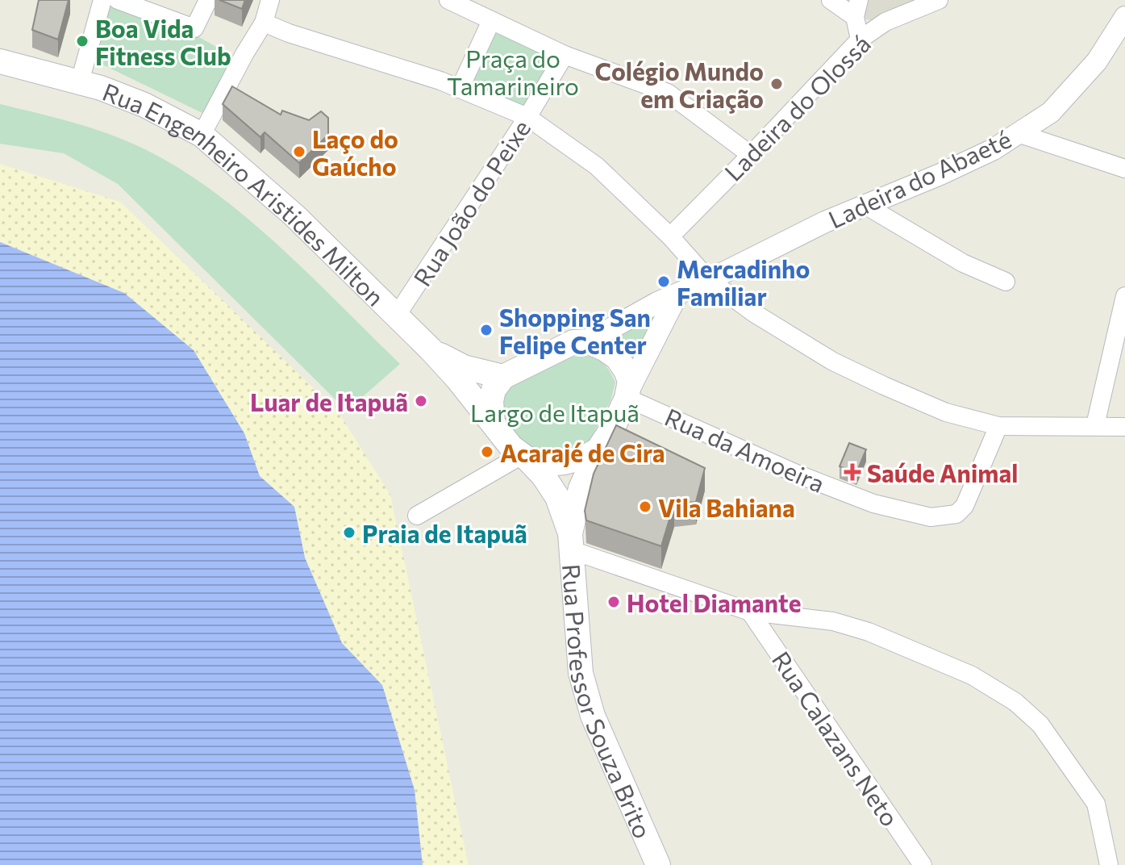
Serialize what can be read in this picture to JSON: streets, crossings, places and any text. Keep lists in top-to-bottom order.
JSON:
{
  "streets": {
    "main road": ["Rua Engenheiro Aristides Milton", "Rua Professor Souza Brito"],
    "street": [
      "Ladeira do Olossá",
      "Ladeira do Abaeté",
      "Rua João do Peixe",
      "Rua da Amoeira",
      "Rua Calazans Neto"
    ]
  },
  "crossings": [
    ["Ladeira do Abaeté", "Rua Engenheiro Aristides Milton"],
    ["Ladeira do Abaeté", "Rua da Amoeira"],
    ["Ladeira do Abaeté", "Rua Professor Souza Brito"],
    ["Rua Engenheiro Aristides Milton", "Rua João do Peixe"],
    ["Rua Engenheiro Aristides Milton", "Rua da Amoeira"],
    ["Rua Engenheiro Aristides Milton", "Rua Professor Souza Brito"],
    ["Rua da Amoeira", "Rua Professor Souza Brito"]
  ],
  "parks": ["Praça do Tamarineiro", "Largo de Itapuã"],
  "places": {
    "other": [
      "Boa Vida Fitness Club",
      "Colégio Mundo em Criação",
      "Laço do Gaúcho",
      "Mercadinho Familiar",
      "Shopping San Felipe Center",
      "Luar de Itapuã",
      "Acarajé de Cira",
      "Vila Bahiana",
      "Praia de Itapuã",
      "Hotel Diamante"
    ],
    "health": ["Saúde Animal"]
  }
}
